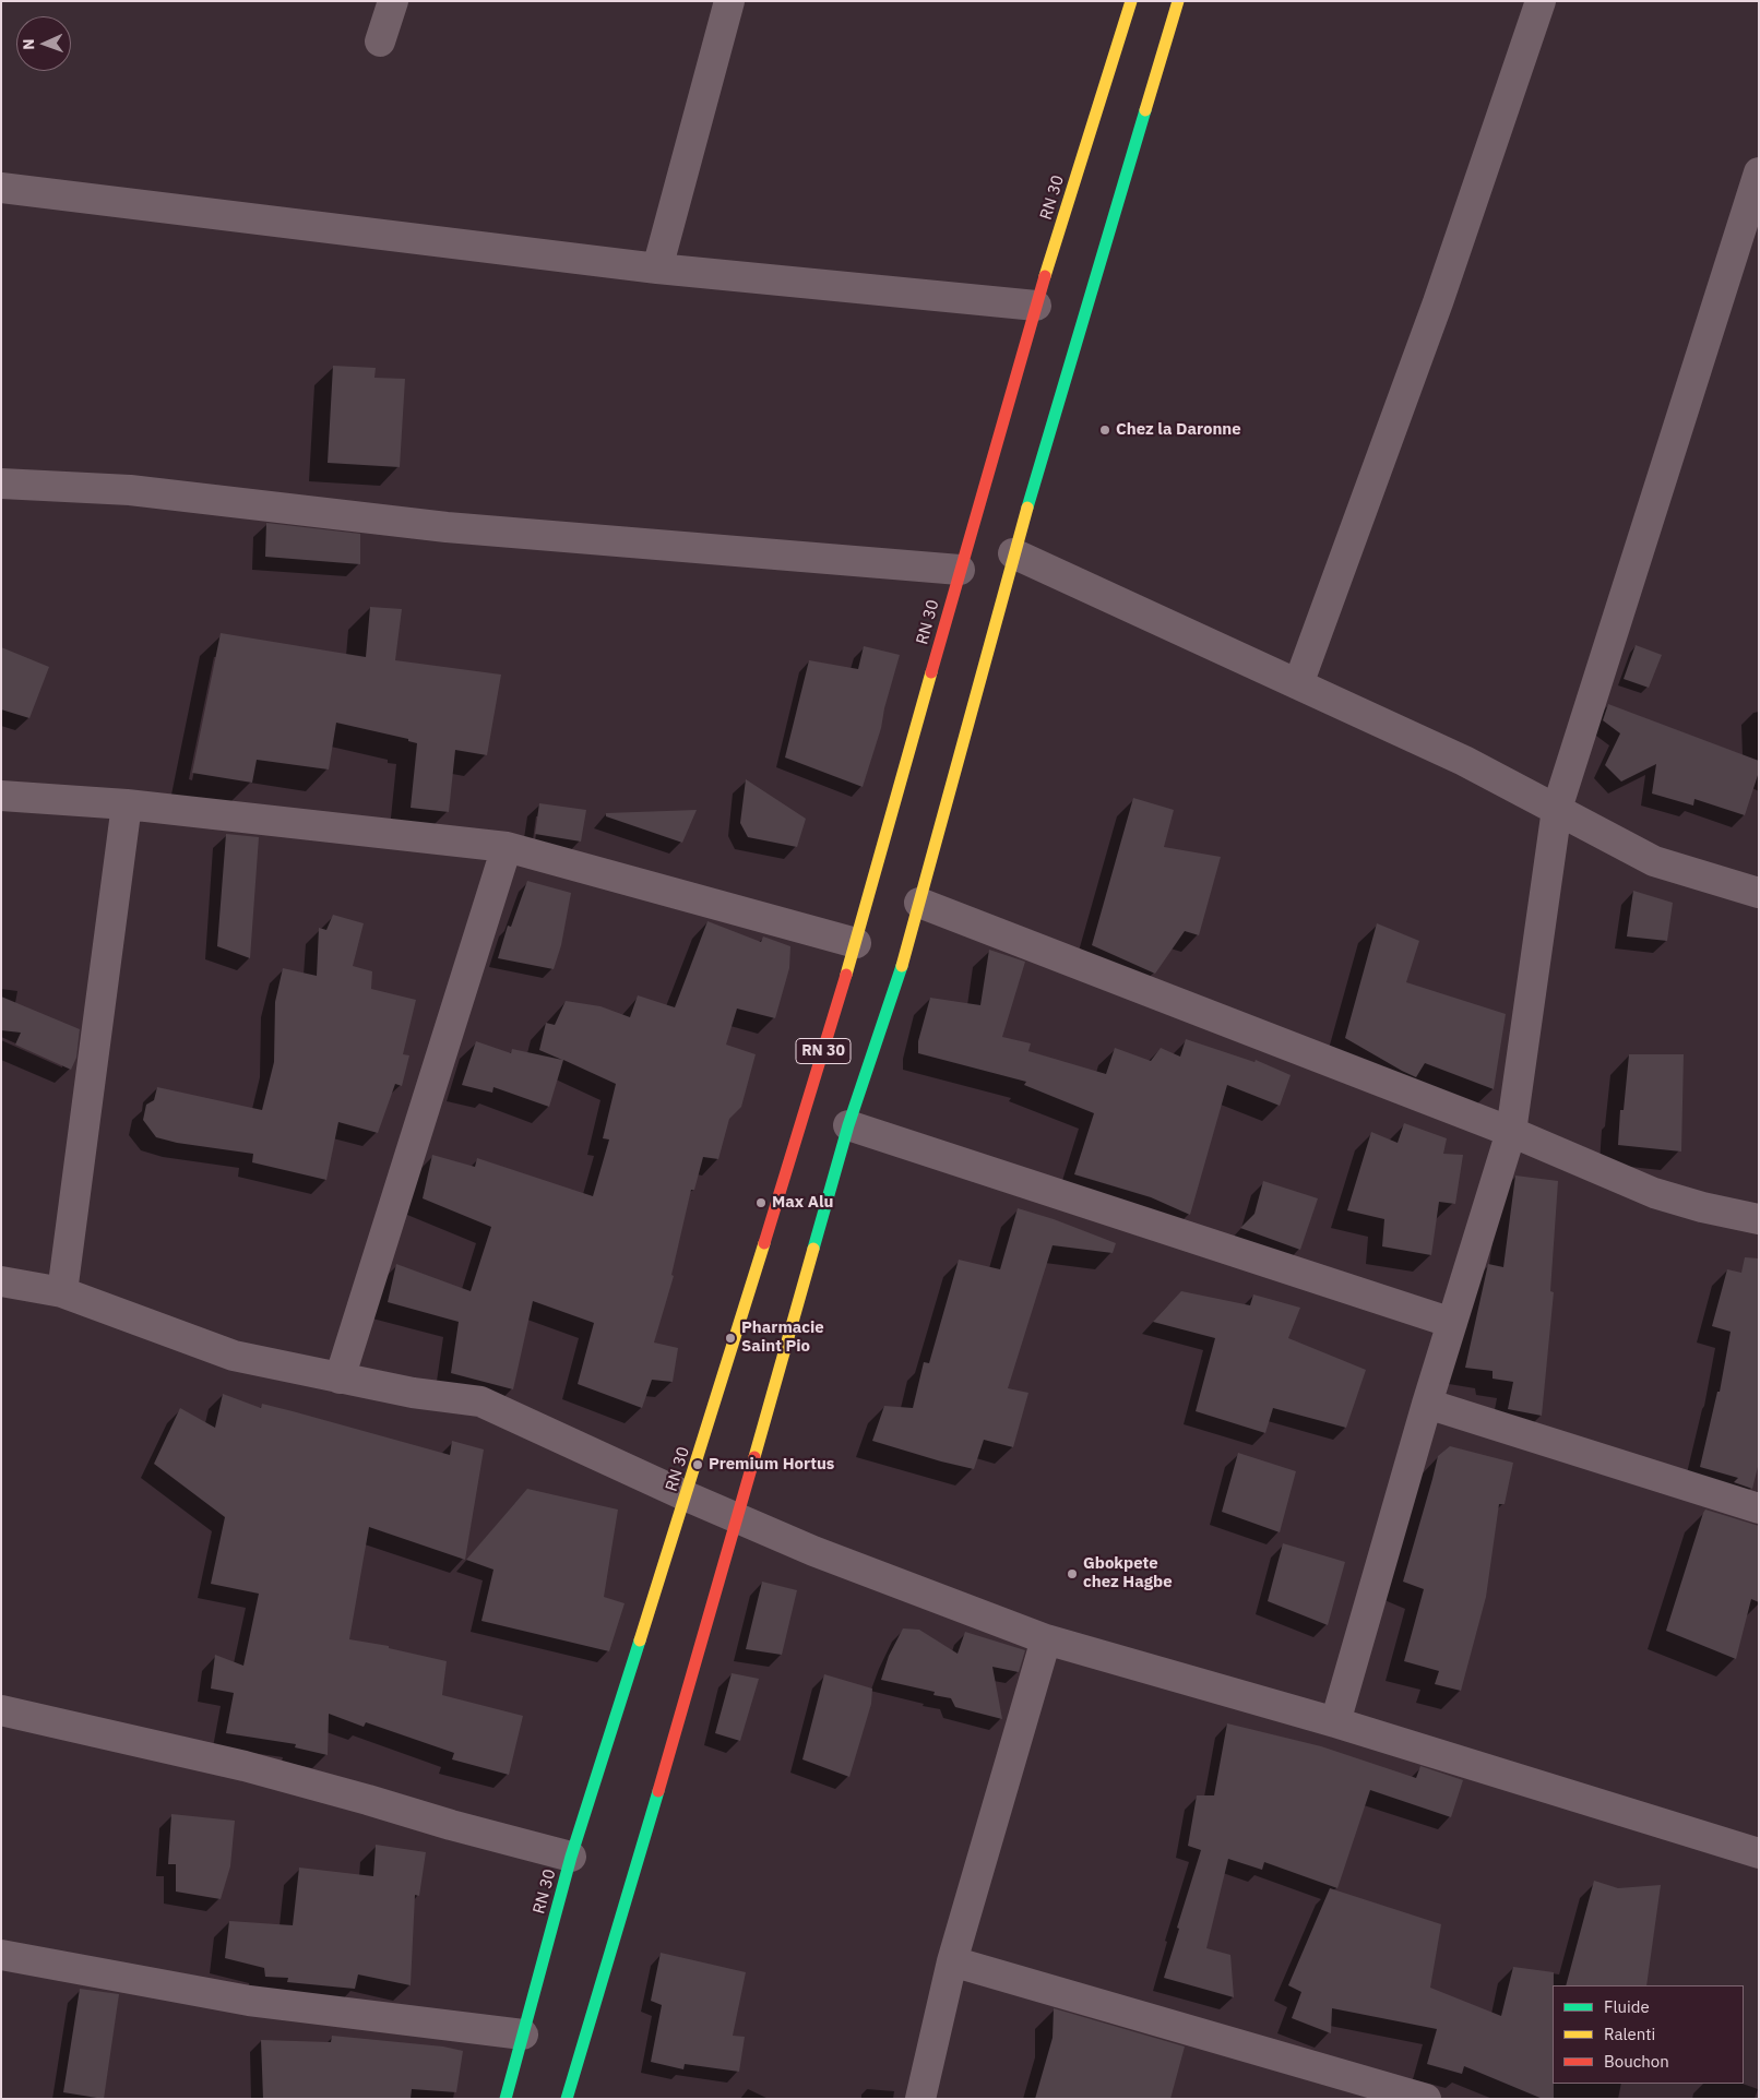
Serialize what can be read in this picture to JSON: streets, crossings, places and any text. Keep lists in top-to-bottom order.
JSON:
{
  "streets": {
    "main road": ["RN 30"]
  },
  "places": [
    "Chez la Daronne",
    "Max Alu",
    "Pharmacie Saint Pio",
    "Premium Hortus",
    "Gbokpete chez Hagbe"
  ],
  "legend": ["Fluide", "Ralenti", "Bouchon"],
  "north": "left"
}
